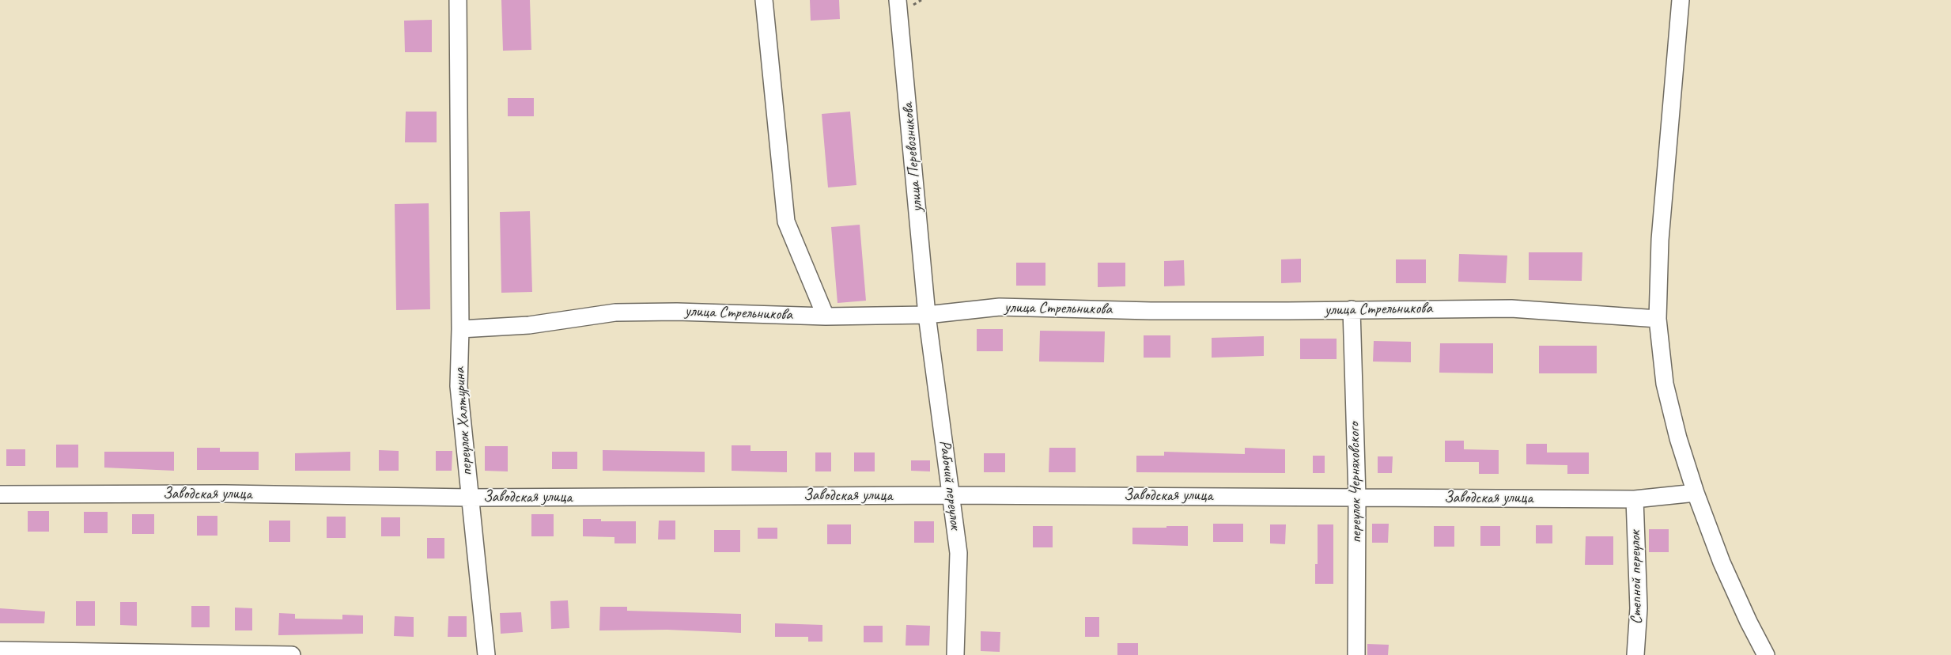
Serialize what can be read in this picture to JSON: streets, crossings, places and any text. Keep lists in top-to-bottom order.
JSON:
{
  "streets": {
    "street": [
      "улица Перевозникова",
      "улица Стрельникова",
      "переулок Халтурина",
      "переулок Черняховского",
      "Рабочий переулок",
      "Заводская улица",
      "Степной переулок"
    ]
  },
  "crossings": [
    ["улица Перевозникова", "улица Стрельникова"],
    ["улица Перевозникова", "Рабочий переулок"],
    ["улица Стрельникова", "переулок Халтурина"],
    ["улица Стрельникова", "переулок Черняховского"],
    ["улица Стрельникова", "Рабочий переулок"],
    ["переулок Халтурина", "Заводская улица"],
    ["переулок Черняховского", "Заводская улица"],
    ["Рабочий переулок", "Заводская улица"],
    ["Заводская улица", "Степной переулок"]
  ]
}
